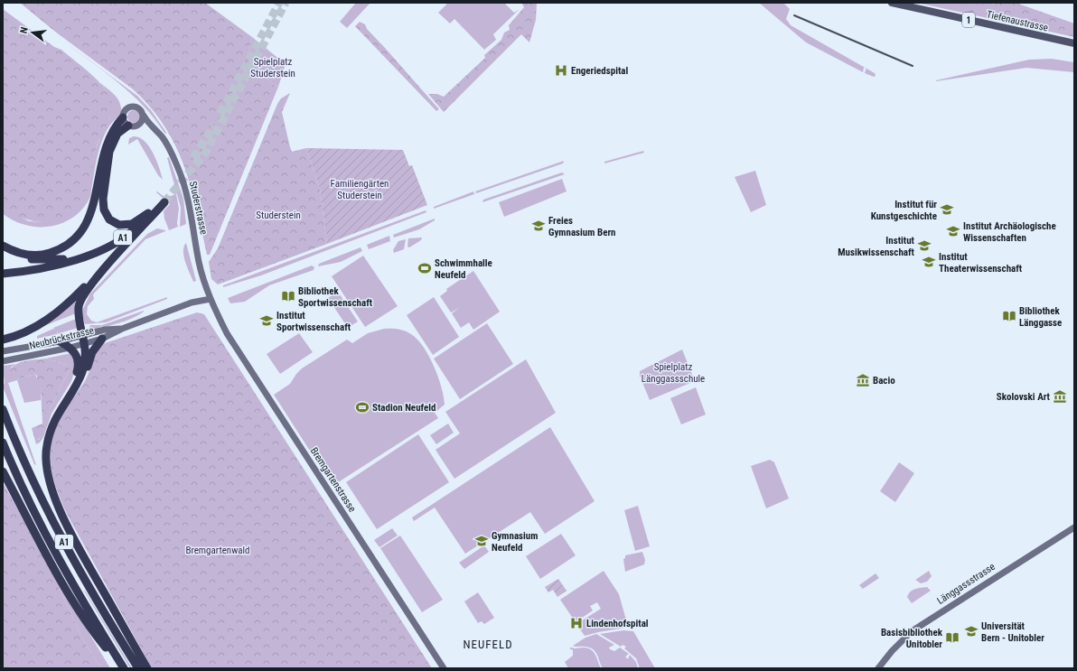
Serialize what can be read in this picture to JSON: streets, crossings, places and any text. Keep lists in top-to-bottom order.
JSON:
{
  "streets": {
    "highway": ["A1"],
    "main road": [
      "1",
      "Tiefenaustrasse",
      "Studerstrasse",
      "Neubrückstrasse",
      "Bremgartenstrasse",
      "Länggassstrasse"
    ]
  },
  "crossings": [
    ["Studerstrasse", "Neubrückstrasse"],
    ["Studerstrasse", "Bremgartenstrasse"],
    ["Neubrückstrasse", "Bremgartenstrasse"]
  ],
  "districts": ["NEUFELD"],
  "parks": [
    "Spielplatz Studerstein",
    "Familiengärten Studerstein",
    "Studerstein",
    "Spielplatz Länggassschule",
    "Bremgartenwald"
  ],
  "places": {
    "hospital": ["Engeriedspital", "Lindenhofspital"],
    "school or university": [
      "Institut für Kunstgeschichte",
      "Freies Gymnasium Bern",
      "Institut Archäologische Wissenschaften",
      "Institut Musikwissenschaft",
      "Institut Theaterwissenschaft",
      "Institut Sportwissenschaft",
      "Gymnasium Neufeld",
      "Universität Bern - Unitobler"
    ],
    "sports": ["Schwimmhalle Neufeld", "Stadion Neufeld"],
    "library": ["Bibliothek Sportwissenschaft", "Bibliothek Länggasse", "Basisbibliothek Unitobler"],
    "museum": ["Bacio", "Skolovski Art"]
  },
  "north": "left"
}
